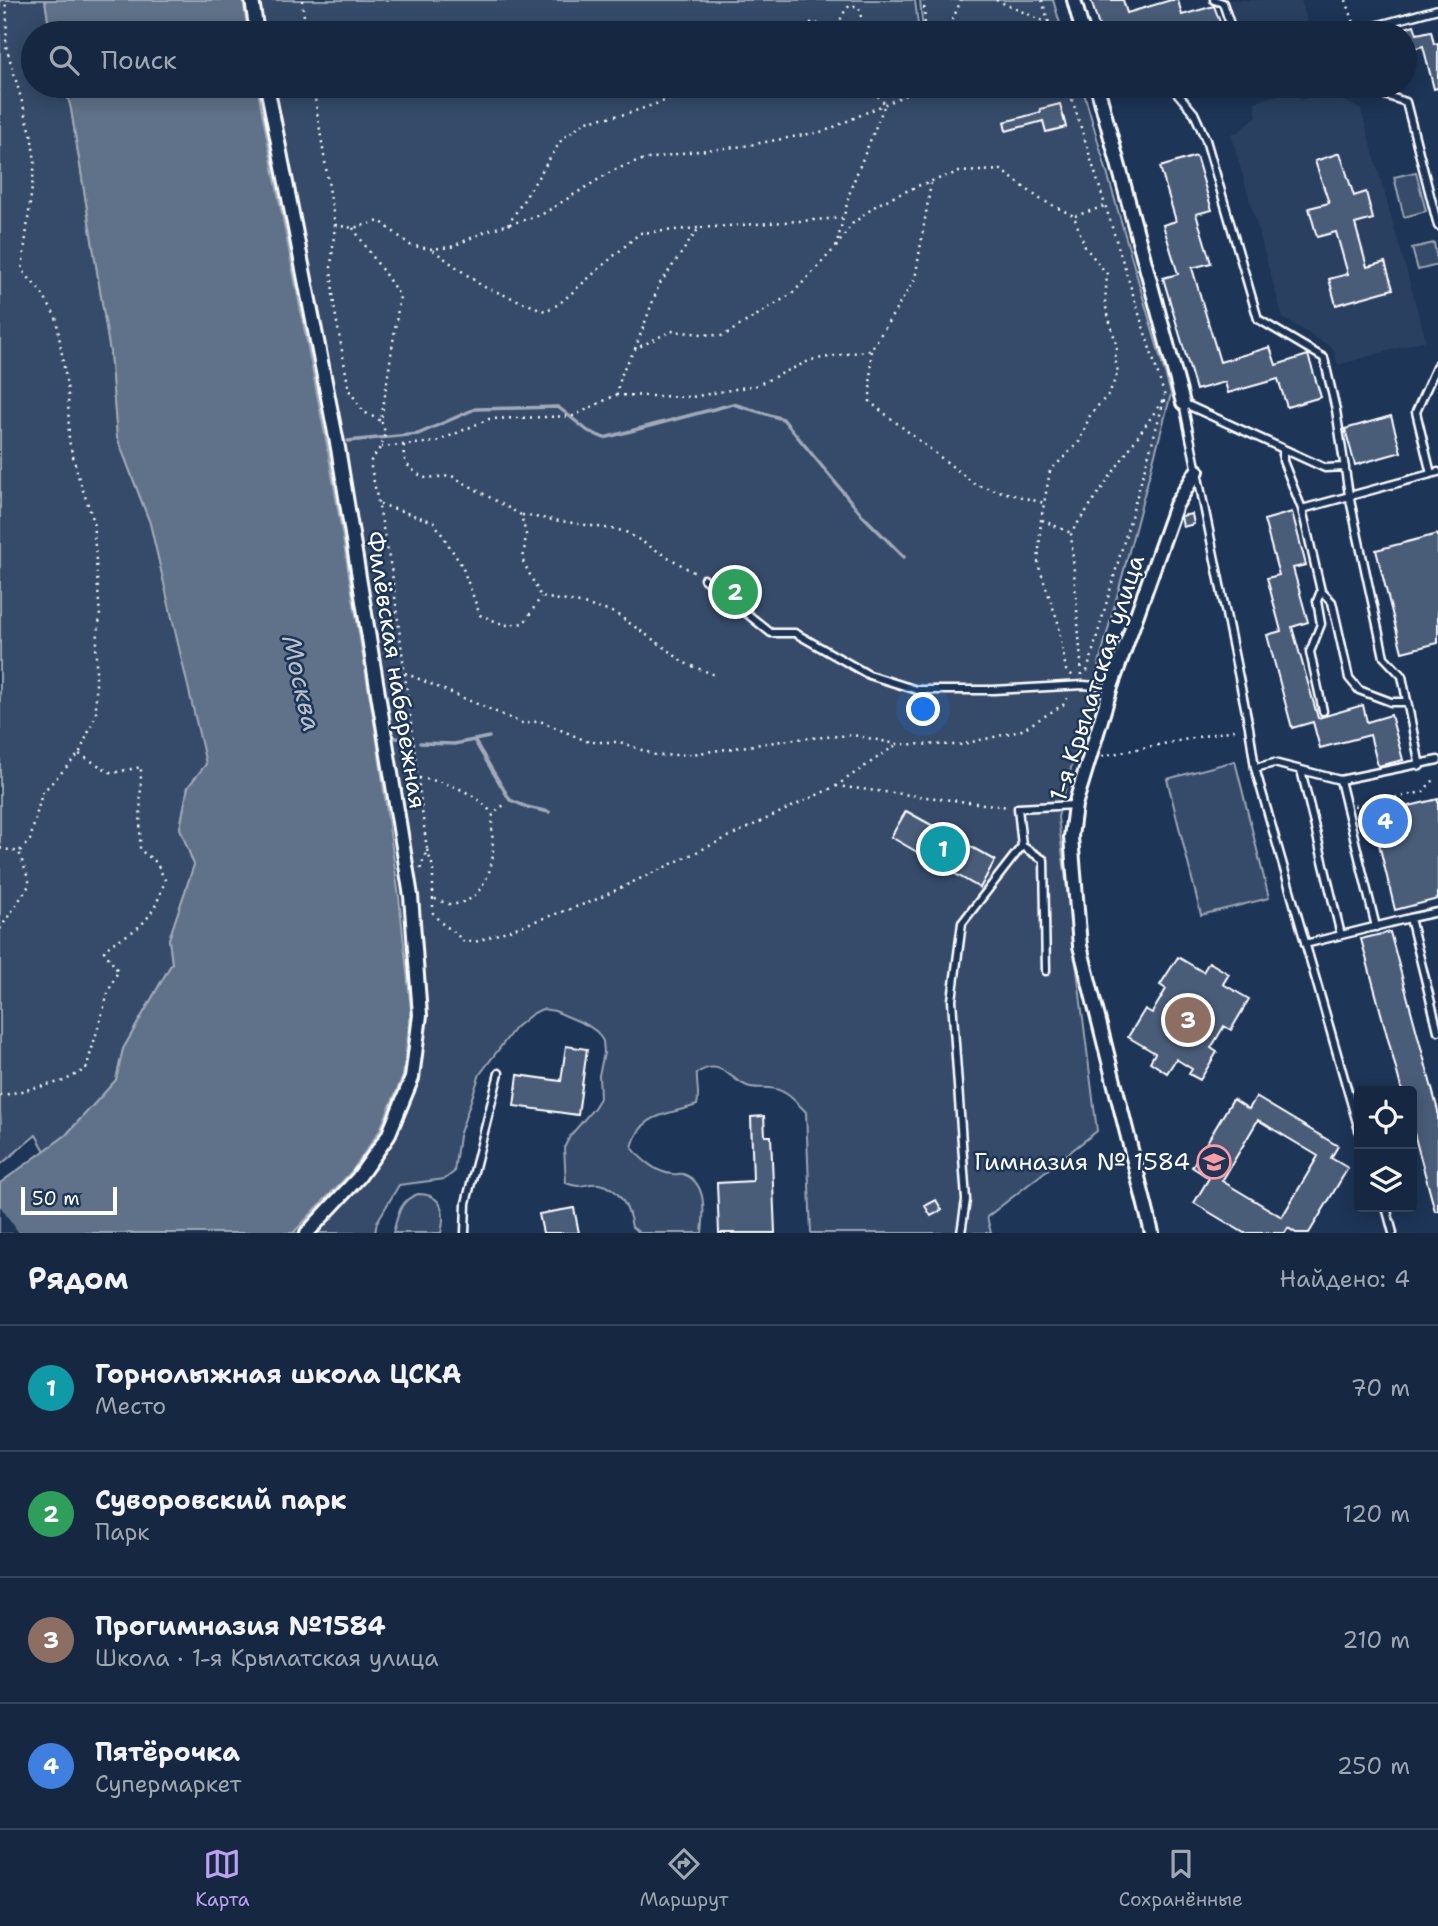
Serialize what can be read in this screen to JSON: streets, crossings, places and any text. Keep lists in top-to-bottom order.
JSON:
{
  "streets": {
    "street": ["Филёвская набережная", "1-я Крылатская улица"]
  },
  "water": ["Москва"],
  "places": {
    "school or university": ["Гимназия № 1584"]
  },
  "scale_bar": "50 m",
  "page": {
    "search": "Поиск",
    "pins": [
      "2",
      "4",
      "1",
      "3"
    ],
    "scale": "50 m",
    "heading": ["Рядом", "Найдено: 4"],
    "list": [
      {
        "mark": "1",
        "name": "Горнолыжная школа ЦСКА",
        "note": "Место",
        "value": "70 m"
      },
      {
        "mark": "2",
        "name": "Суворовский парк",
        "note": "Парк",
        "value": "120 m"
      },
      {
        "mark": "3",
        "name": "Прогимназия №1584",
        "note": "Школа · 1-я Крылатская улица",
        "value": "210 m"
      },
      {
        "mark": "4",
        "name": "Пятёрочка",
        "note": "Супермаркет",
        "value": "250 m"
      }
    ],
    "nav": ["Карта", "Маршрут", "Сохранённые"]
  }
}
